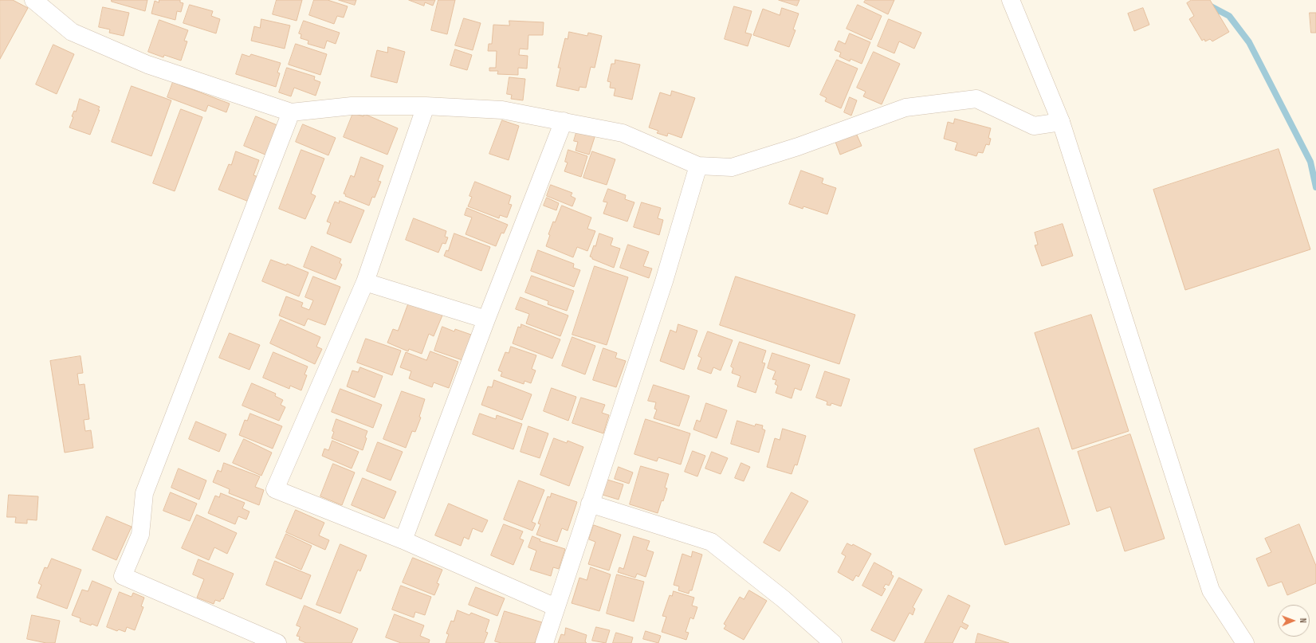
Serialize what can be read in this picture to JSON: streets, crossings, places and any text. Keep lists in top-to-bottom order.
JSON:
{
  "north": "right"
}
